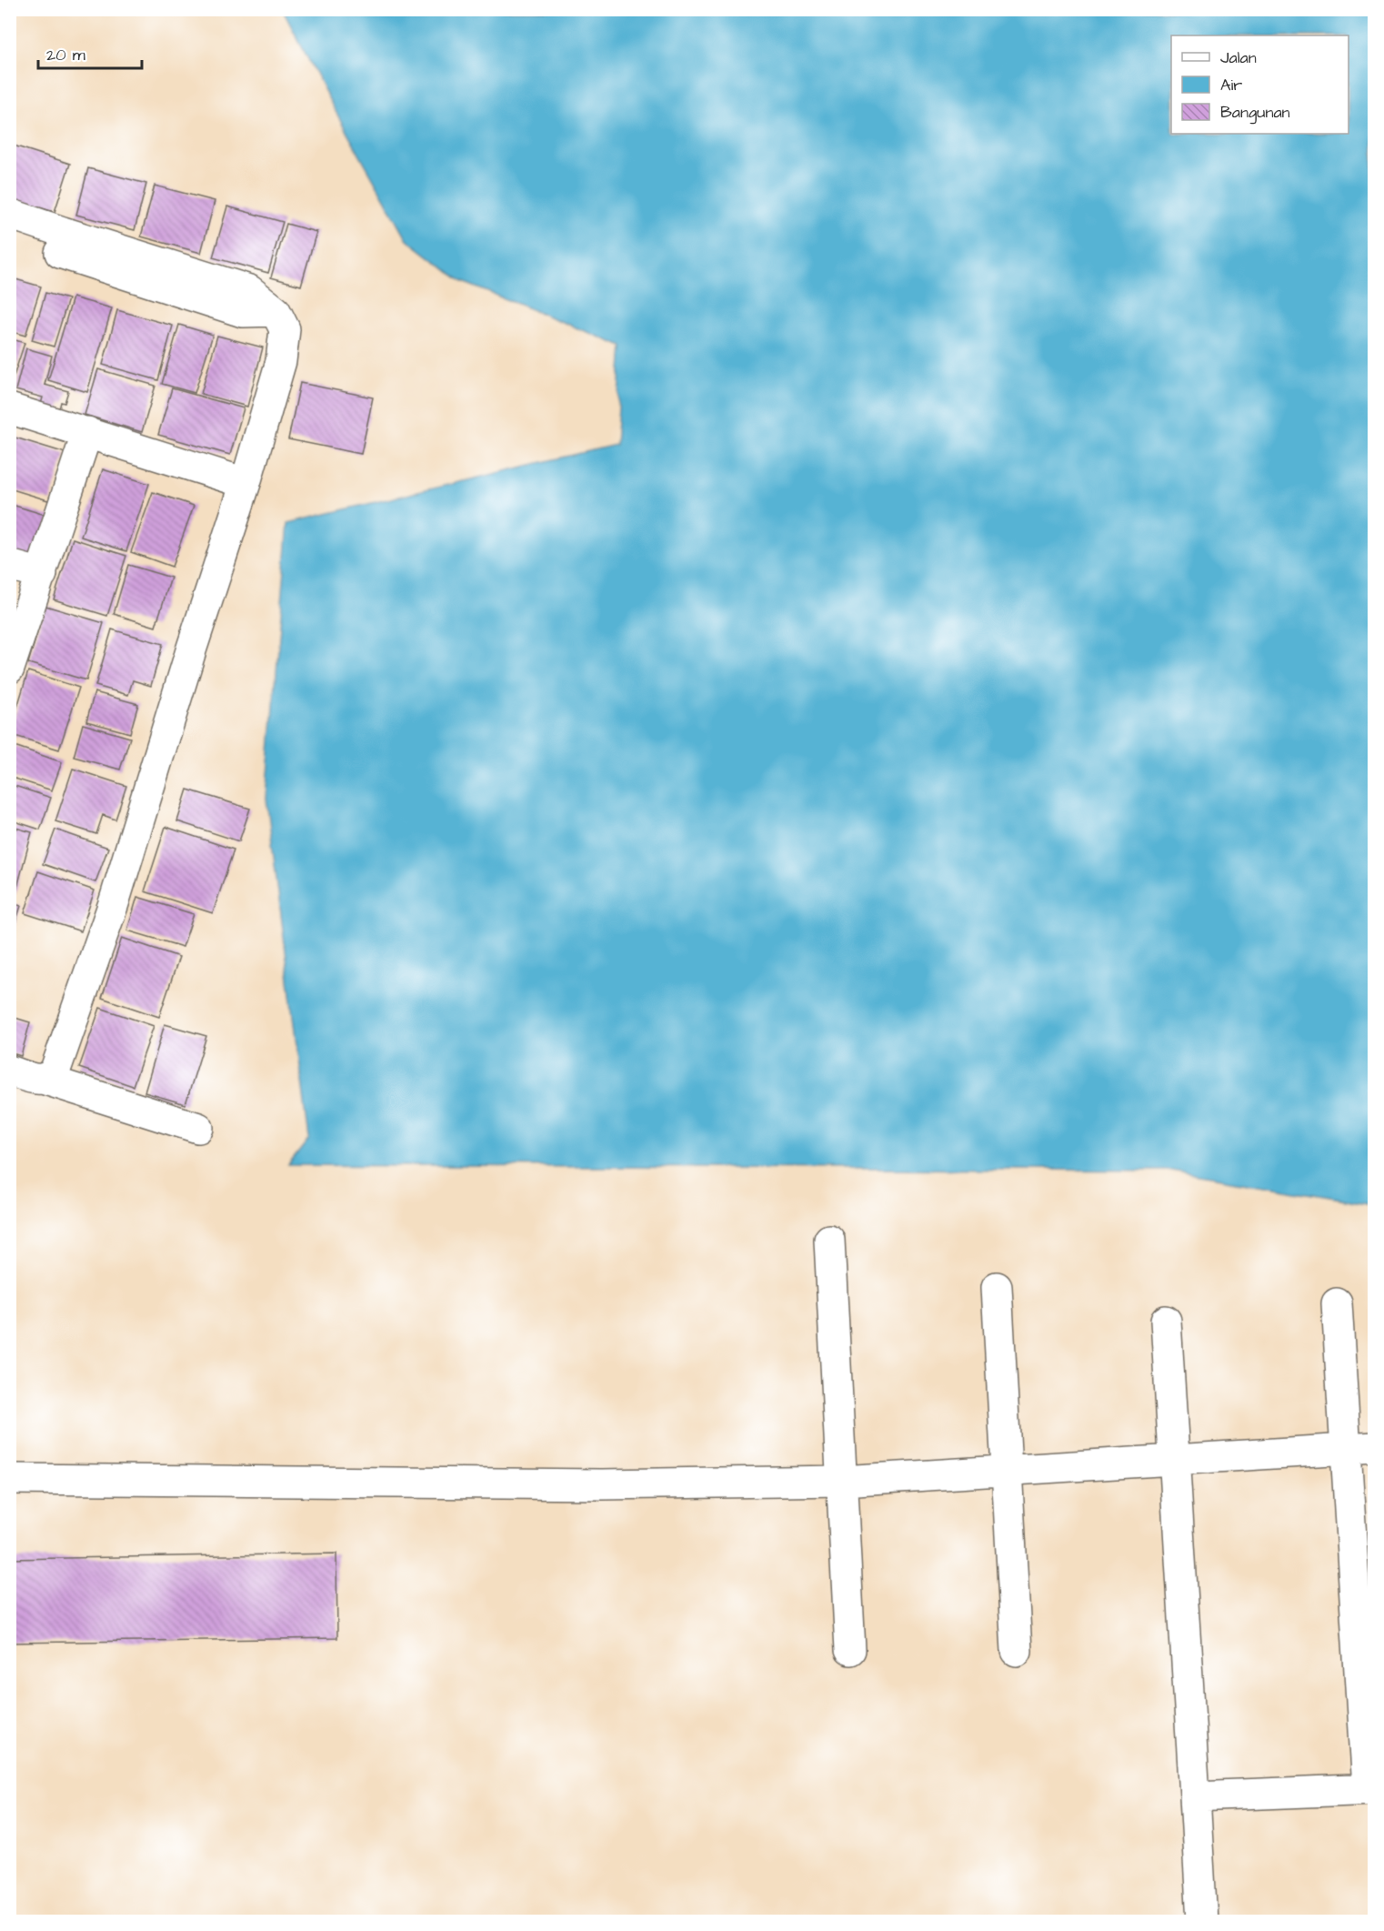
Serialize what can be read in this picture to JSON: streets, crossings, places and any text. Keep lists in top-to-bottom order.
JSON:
{
  "legend": ["Jalan", "Air", "Bangunan"],
  "scale_bar": "20 m"
}
